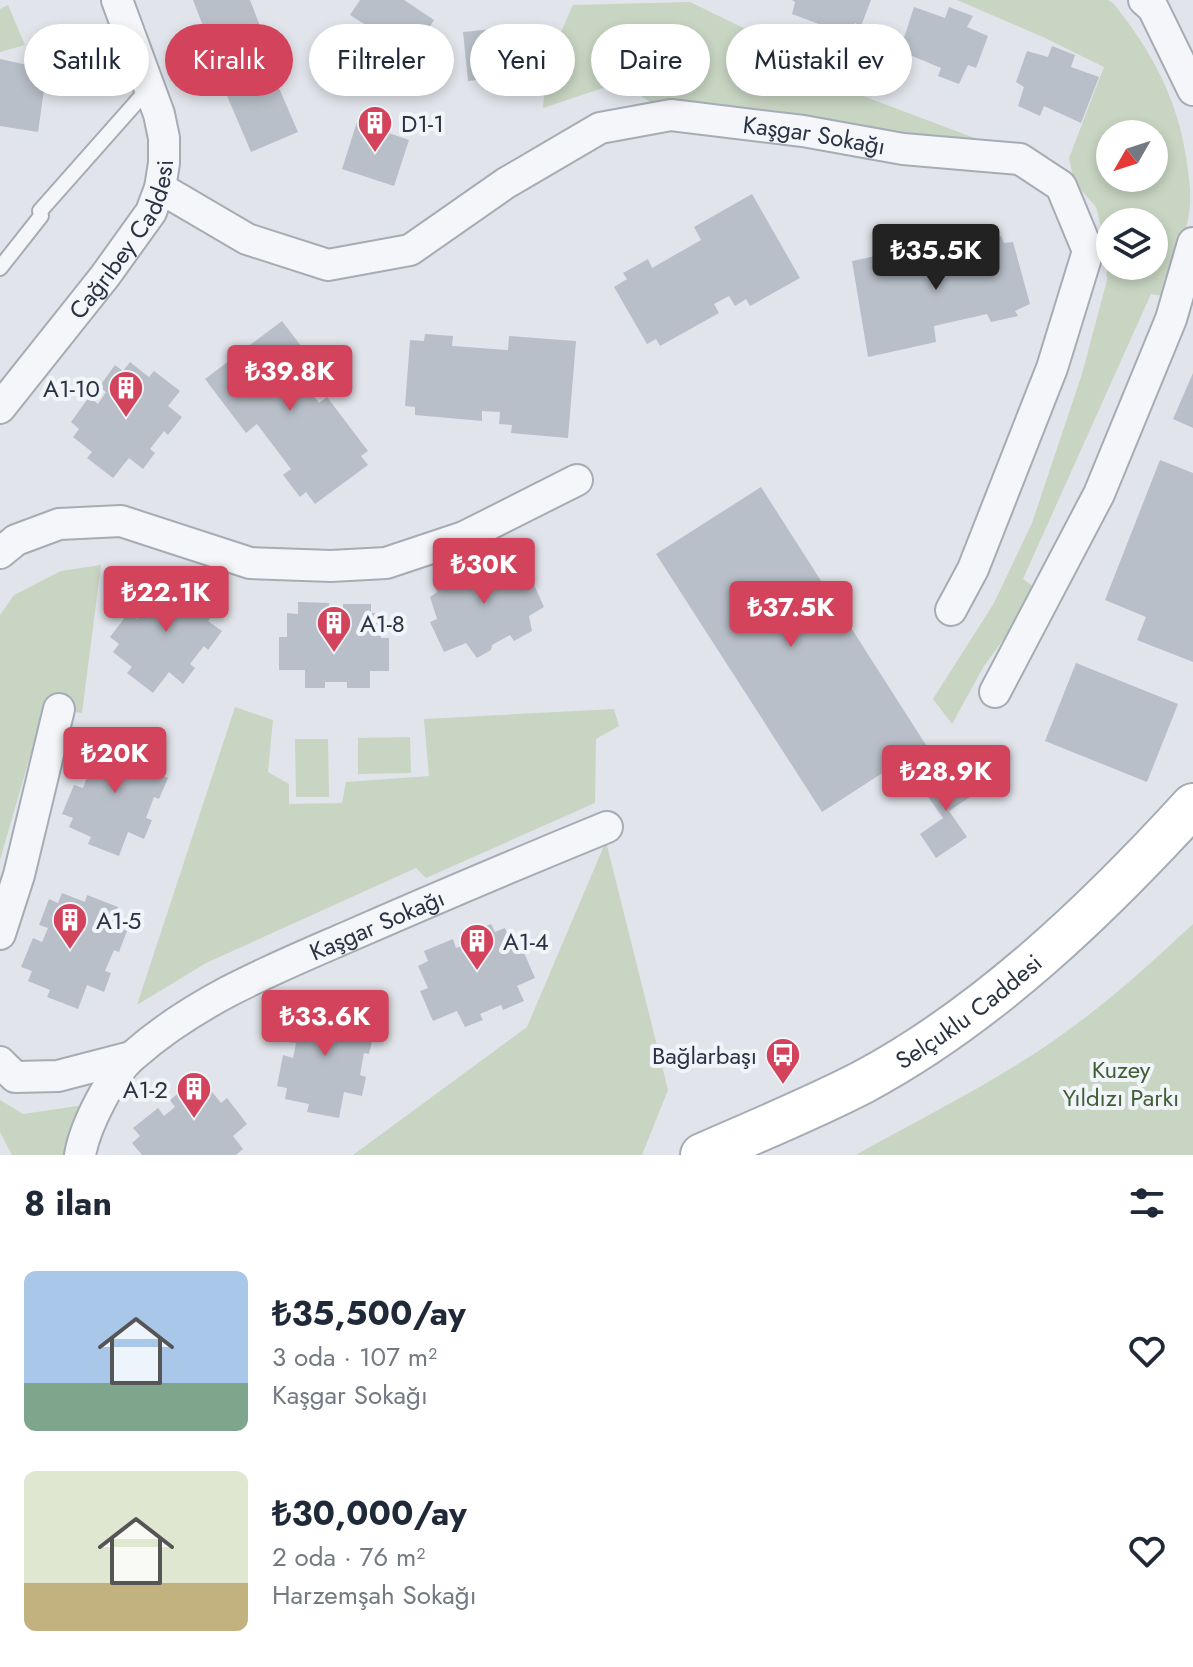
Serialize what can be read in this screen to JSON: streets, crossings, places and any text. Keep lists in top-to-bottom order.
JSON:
{
  "streets": {
    "street": ["Kaşgar Sokağı", "Cağrıbey Caddesi", "Selçuklu Caddesi"]
  },
  "crossings": [
    ["Kaşgar Sokağı", "Cağrıbey Caddesi"]
  ],
  "parks": ["Kuzey Yıldızı Parkı"],
  "places": {
    "building": [
      "D1-1",
      "A1-10",
      "A1-8",
      "A1-5",
      "A1-4",
      "A1-2"
    ],
    "bus stop": ["Bağlarbaşı"]
  },
  "north": "bottom left",
  "page": {
    "chip": [
      "Satılık",
      "Kiralık",
      "Filtreler",
      "Yeni",
      "Daire",
      "Müstakil ev"
    ],
    "price": [
      "₺35.5K",
      "₺39.8K",
      "₺30K",
      "₺22.1K",
      "₺37.5K",
      "₺20K",
      "₺28.9K",
      "₺33.6K"
    ],
    "heading": "8 ilan",
    "list": [
      {
        "name": "₺35,500/ay",
        "note": "3 oda · 107 m² · Kaşgar Sokağı"
      },
      {
        "name": "₺30,000/ay",
        "note": "2 oda · 76 m² · Harzemşah Sokağı"
      }
    ]
  }
}
